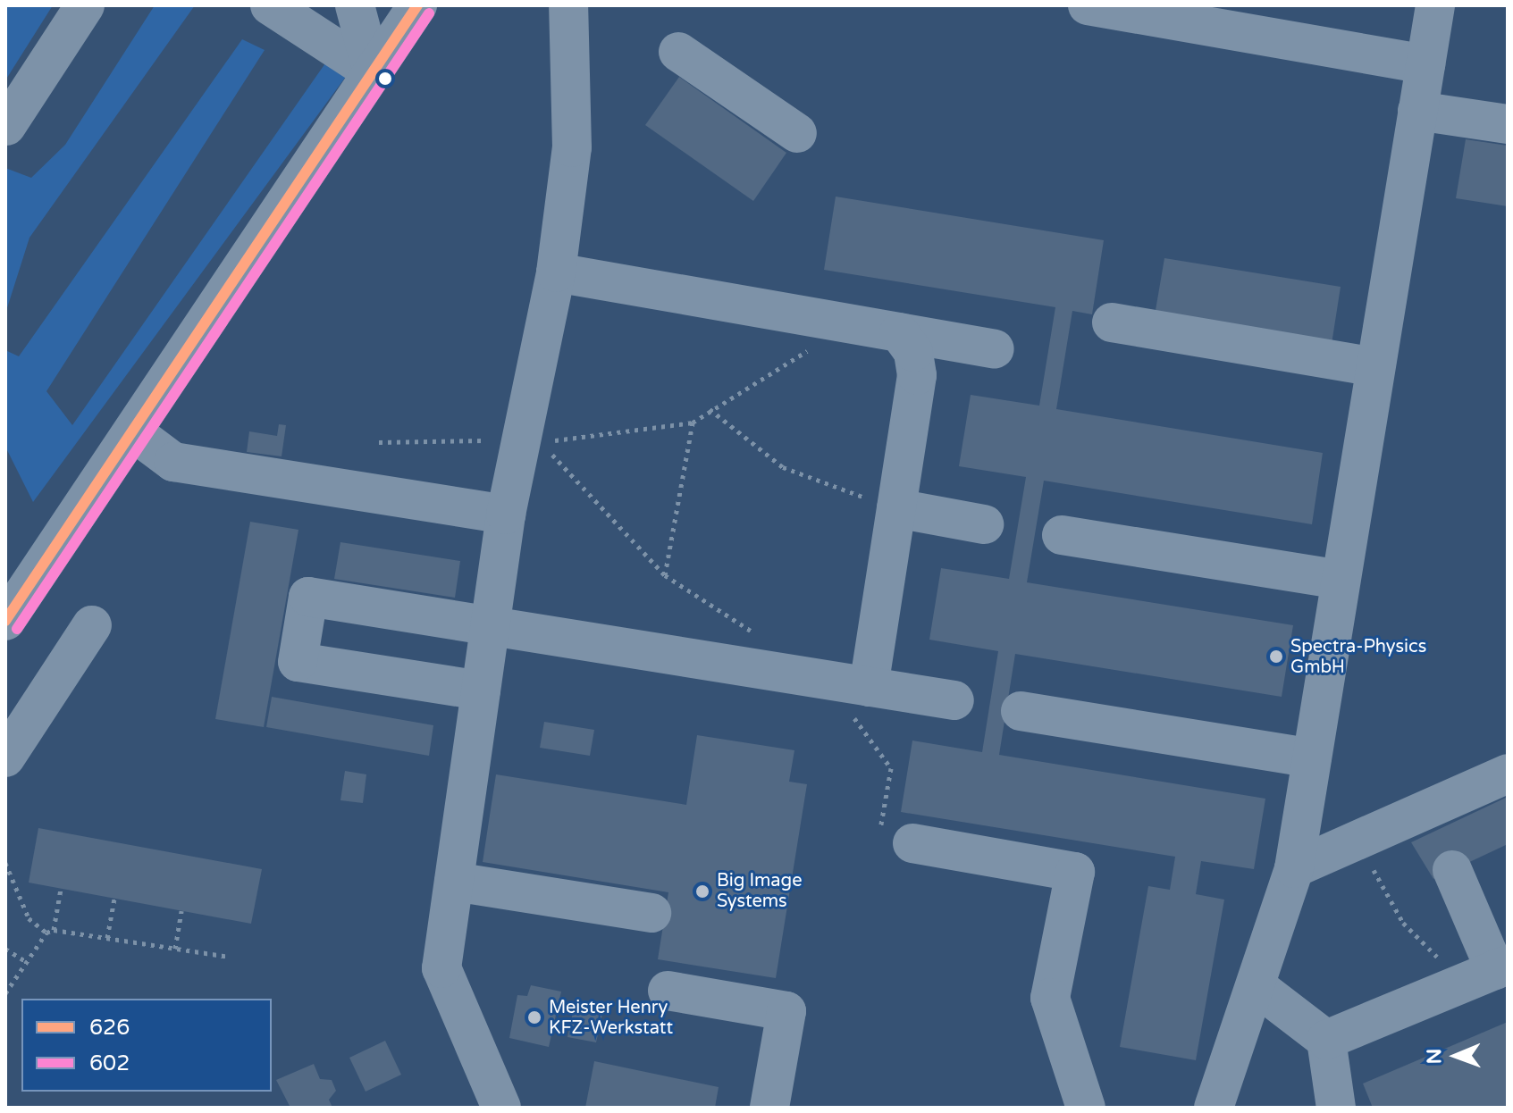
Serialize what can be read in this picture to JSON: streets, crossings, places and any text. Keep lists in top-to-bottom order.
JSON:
{
  "places": ["Spectra-Physics GmbH", "Big Image Systems", "Meister Henry KFZ-Werkstatt"],
  "lines": ["transit line 626", "transit line 602"],
  "legend": ["626", "602"],
  "north": "left"
}
